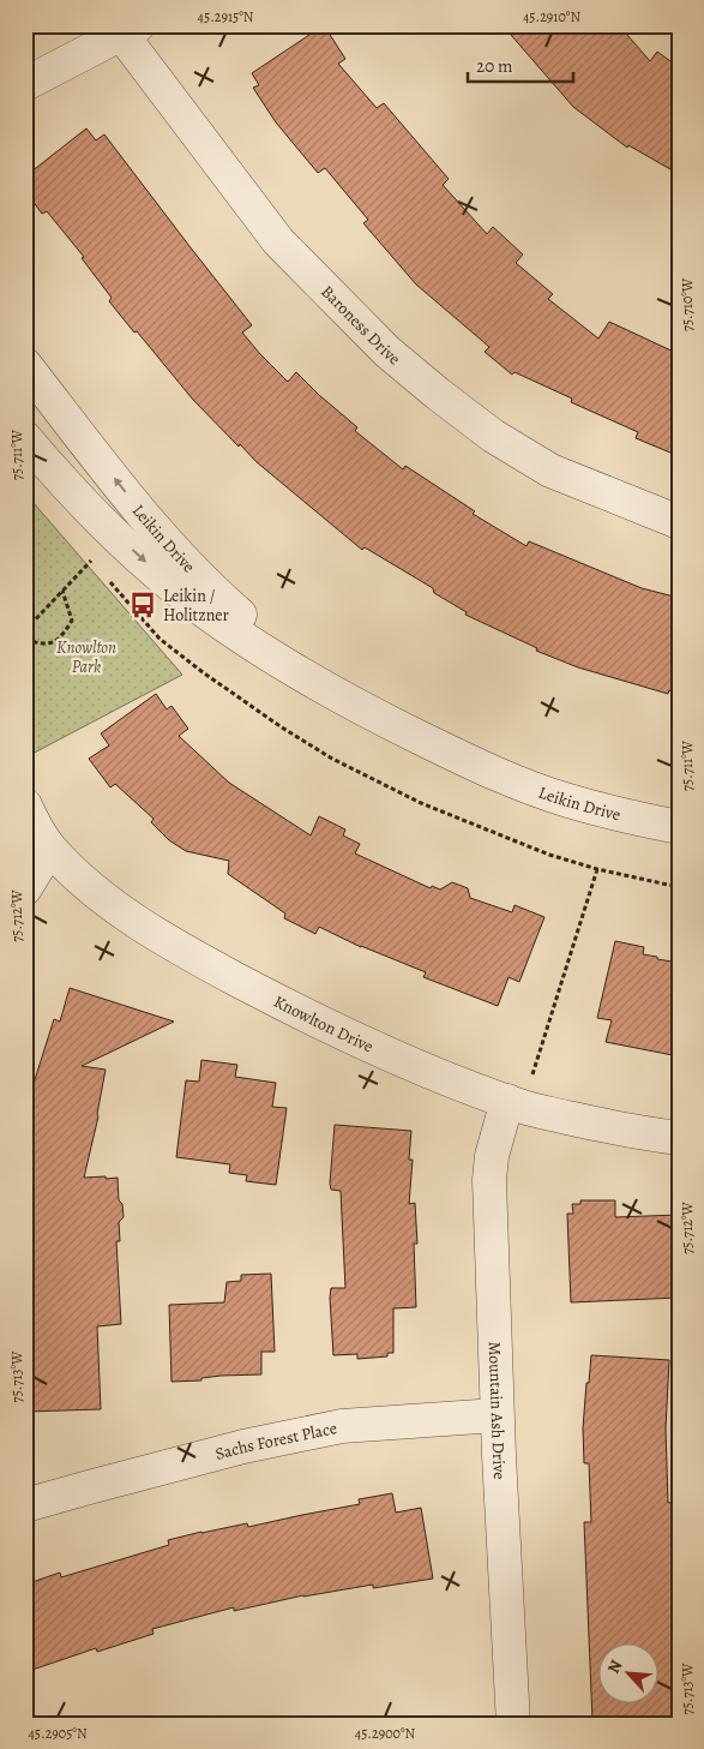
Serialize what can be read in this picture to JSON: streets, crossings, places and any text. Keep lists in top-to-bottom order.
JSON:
{
  "streets": {
    "street": [
      "Baroness Drive",
      "Leikin Drive",
      "Knowlton Drive",
      "Mountain Ash Drive",
      "Sachs Forest Place"
    ]
  },
  "crossings": [
    ["Knowlton Drive", "Mountain Ash Drive"],
    ["Mountain Ash Drive", "Sachs Forest Place"]
  ],
  "parks": ["Knowlton Park"],
  "places": {
    "bus stop": ["Leikin / Holitzner"]
  },
  "scale_bar": "20 m",
  "north": "top left",
  "coordinates": [
    "45.2915°N",
    "45.2910°N",
    "75.710°W",
    "75.711°W",
    "75.712°W",
    "75.713°W",
    "45.2905°N",
    "45.2900°N"
  ]
}
